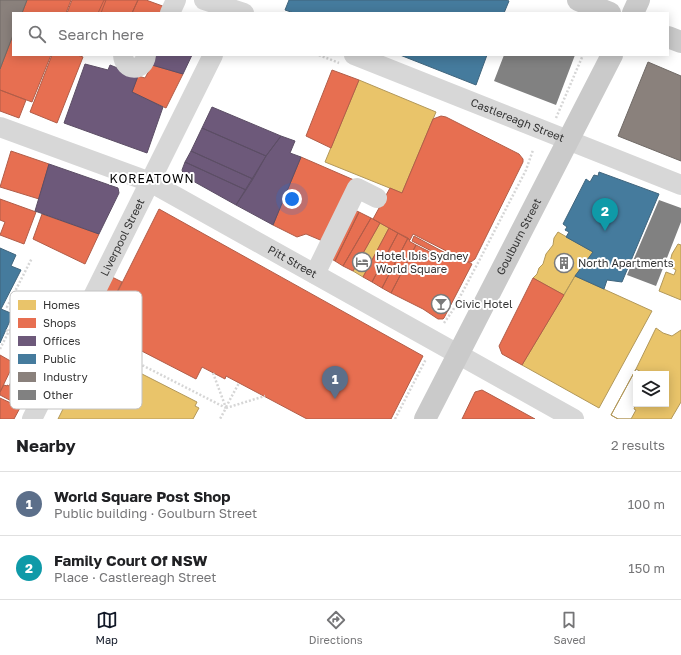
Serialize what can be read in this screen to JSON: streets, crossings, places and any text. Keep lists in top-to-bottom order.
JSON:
{
  "streets": {
    "main road": ["Goulburn Street"],
    "street": ["Castlereagh Street", "Liverpool Street", "Pitt Street"]
  },
  "crossings": [
    ["Castlereagh Street", "Goulburn Street"],
    ["Liverpool Street", "Pitt Street"],
    ["Goulburn Street", "Pitt Street"]
  ],
  "districts": ["KOREATOWN"],
  "places": {
    "hotel": ["Hotel Ibis Sydney World Square"],
    "building": ["North Apartments"],
    "bar": ["Civic Hotel"]
  },
  "legend": [
    "Homes",
    "Shops",
    "Offices",
    "Public",
    "Industry",
    "Other"
  ],
  "page": {
    "search": "Search here",
    "pins": ["2", "1"],
    "heading": ["Nearby", "2 results"],
    "list": [
      {
        "mark": "1",
        "name": "World Square Post Shop",
        "note": "Public building · Goulburn Street",
        "value": "100 m"
      },
      {
        "mark": "2",
        "name": "Family Court Of NSW",
        "note": "Place · Castlereagh Street",
        "value": "150 m"
      }
    ],
    "nav": ["Map", "Directions", "Saved"]
  }
}
